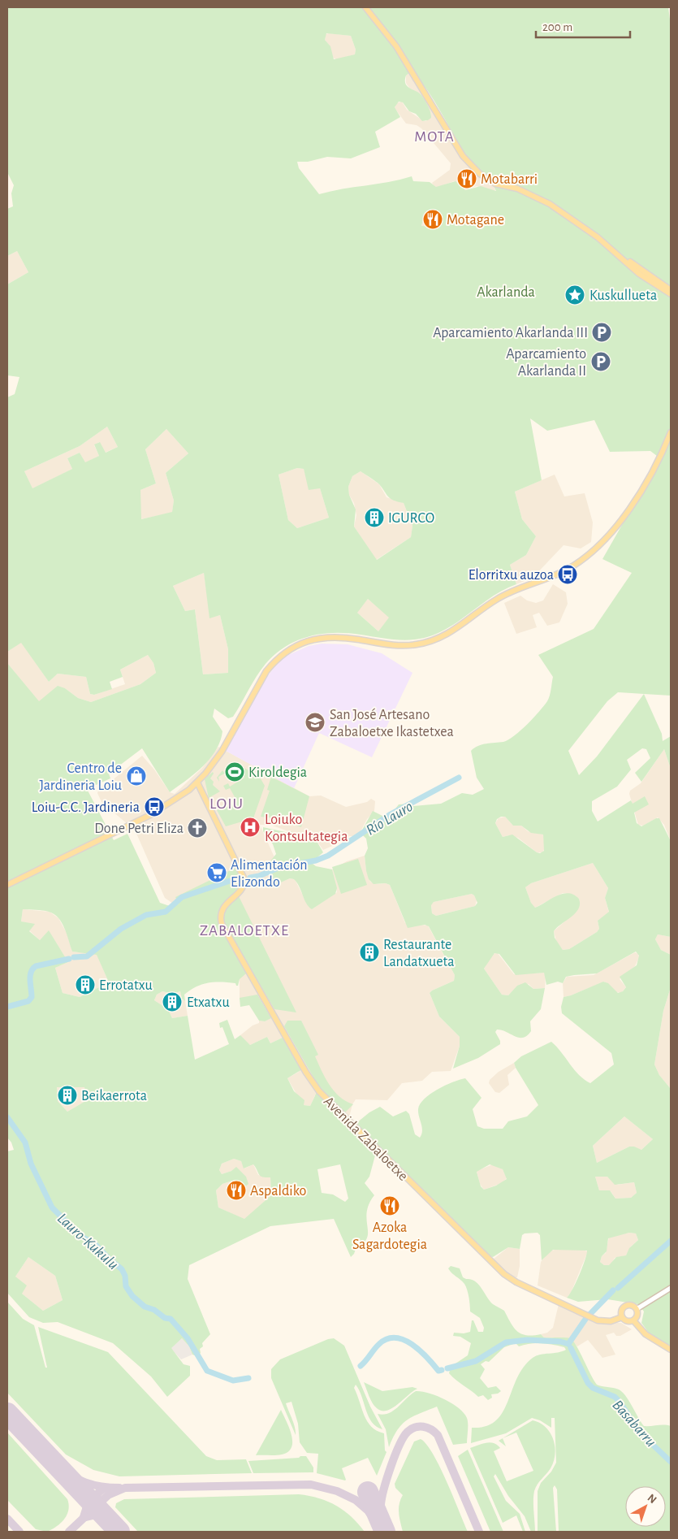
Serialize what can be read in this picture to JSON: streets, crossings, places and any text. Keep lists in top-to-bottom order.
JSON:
{
  "streets": {
    "main road": ["Avenida Zabaloetxe"]
  },
  "districts": ["MOTA", "LOIU", "ZABALOETXE"],
  "water": ["Río Lauro", "Lauro-Kukulu", "Basabarru"],
  "parks": ["Akarlanda"],
  "places": {
    "restaurant": [
      "Motabarri",
      "Motagane",
      "Aspaldiko",
      "Azoka Sagardotegia"
    ],
    "place": ["Kuskullueta"],
    "parking": ["Aparcamiento Akarlanda III", "Aparcamiento Akarlanda II"],
    "building": [
      "IGURCO",
      "Restaurante Landatxueta",
      "Errotatxu",
      "Etxatxu",
      "Beikaerrota"
    ],
    "bus stop": ["Elorritxu auzoa", "Loiu-C.C. Jardineria"],
    "school or university": ["San José Artesano Zabaloetxe Ikastetxea"],
    "sports": ["Kiroldegia"],
    "shop": ["Centro de Jardineria Loiu"],
    "hospital": ["Loiuko Kontsultategia"],
    "church": ["Done Petri Eliza"],
    "supermarket": ["Alimentación Elizondo"]
  },
  "scale_bar": "200 m",
  "north": "top right"
}
